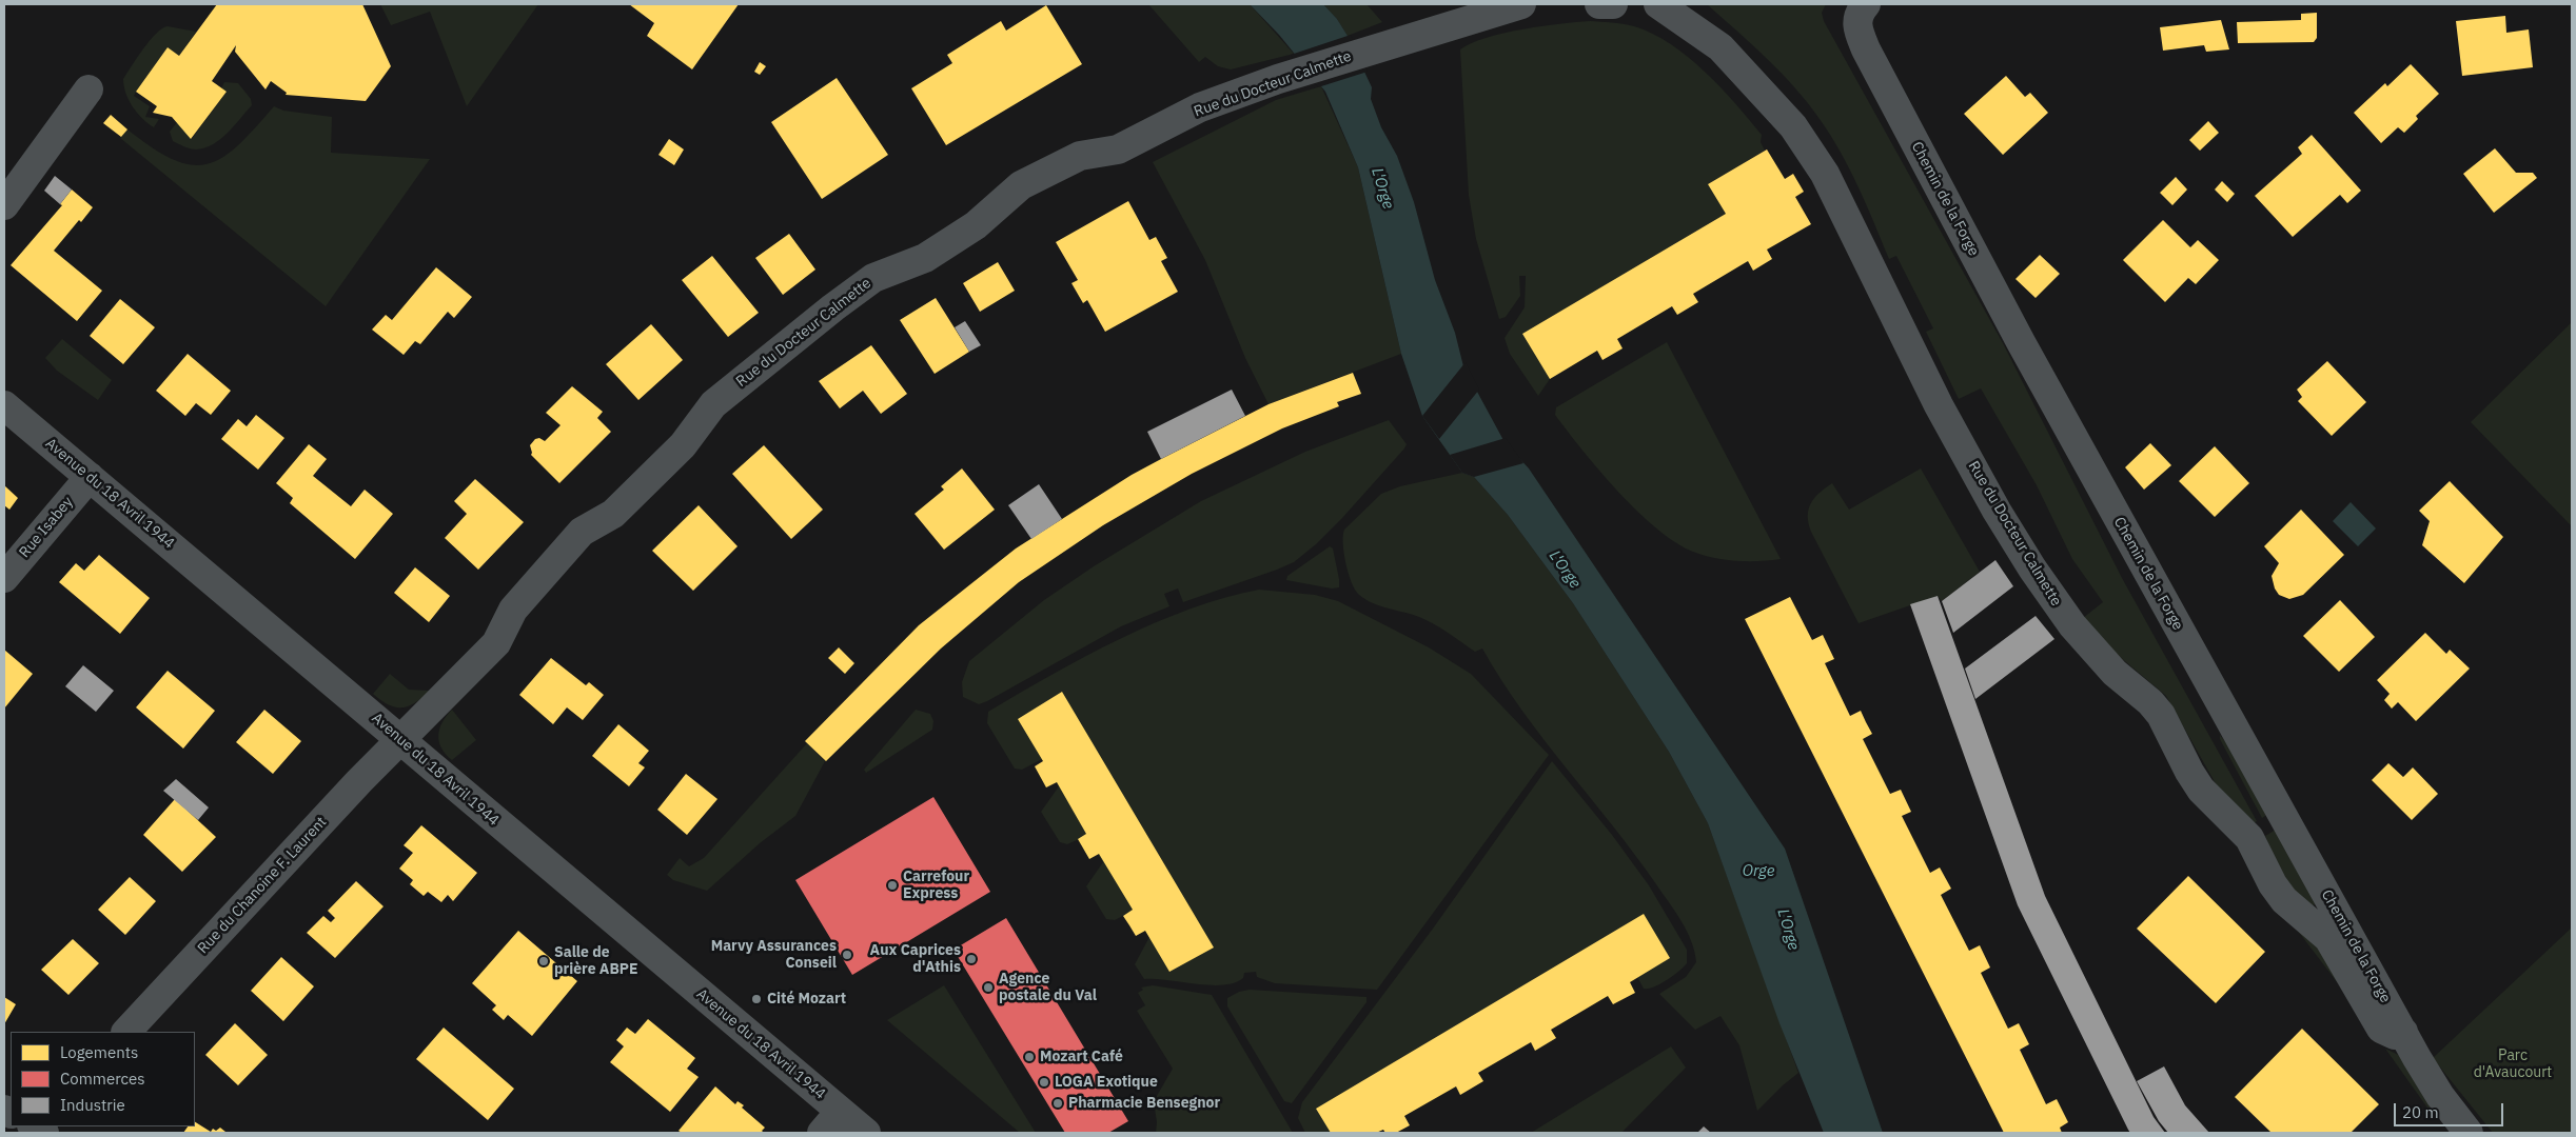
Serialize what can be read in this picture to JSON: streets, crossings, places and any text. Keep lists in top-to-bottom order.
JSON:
{
  "streets": {
    "street": [
      "Rue du Docteur Calmette",
      "Chemin de la Forge",
      "Avenue du 18 Avril 1944",
      "Rue Isabey",
      "Rue du Chanoine F. Laurent"
    ]
  },
  "crossings": [
    ["Rue du Docteur Calmette", "Chemin de la Forge"],
    ["Rue du Docteur Calmette", "Avenue du 18 Avril 1944"],
    ["Rue du Docteur Calmette", "Rue du Chanoine F. Laurent"],
    ["Avenue du 18 Avril 1944", "Rue Isabey"],
    ["Avenue du 18 Avril 1944", "Rue du Chanoine F. Laurent"]
  ],
  "water": ["L'Orge", "Orge"],
  "parks": ["Parc d'Avaucourt"],
  "places": [
    "Carrefour Express",
    "Marvy Assurances Conseil",
    "Aux Caprices d'Athis",
    "Salle de prière ABPE",
    "Agence postale du Val",
    "Cité Mozart",
    "Mozart Café",
    "LOGA Exotique",
    "Pharmacie Bensegnor"
  ],
  "legend": ["Logements", "Commerces", "Industrie"],
  "scale_bar": "20 m"
}
